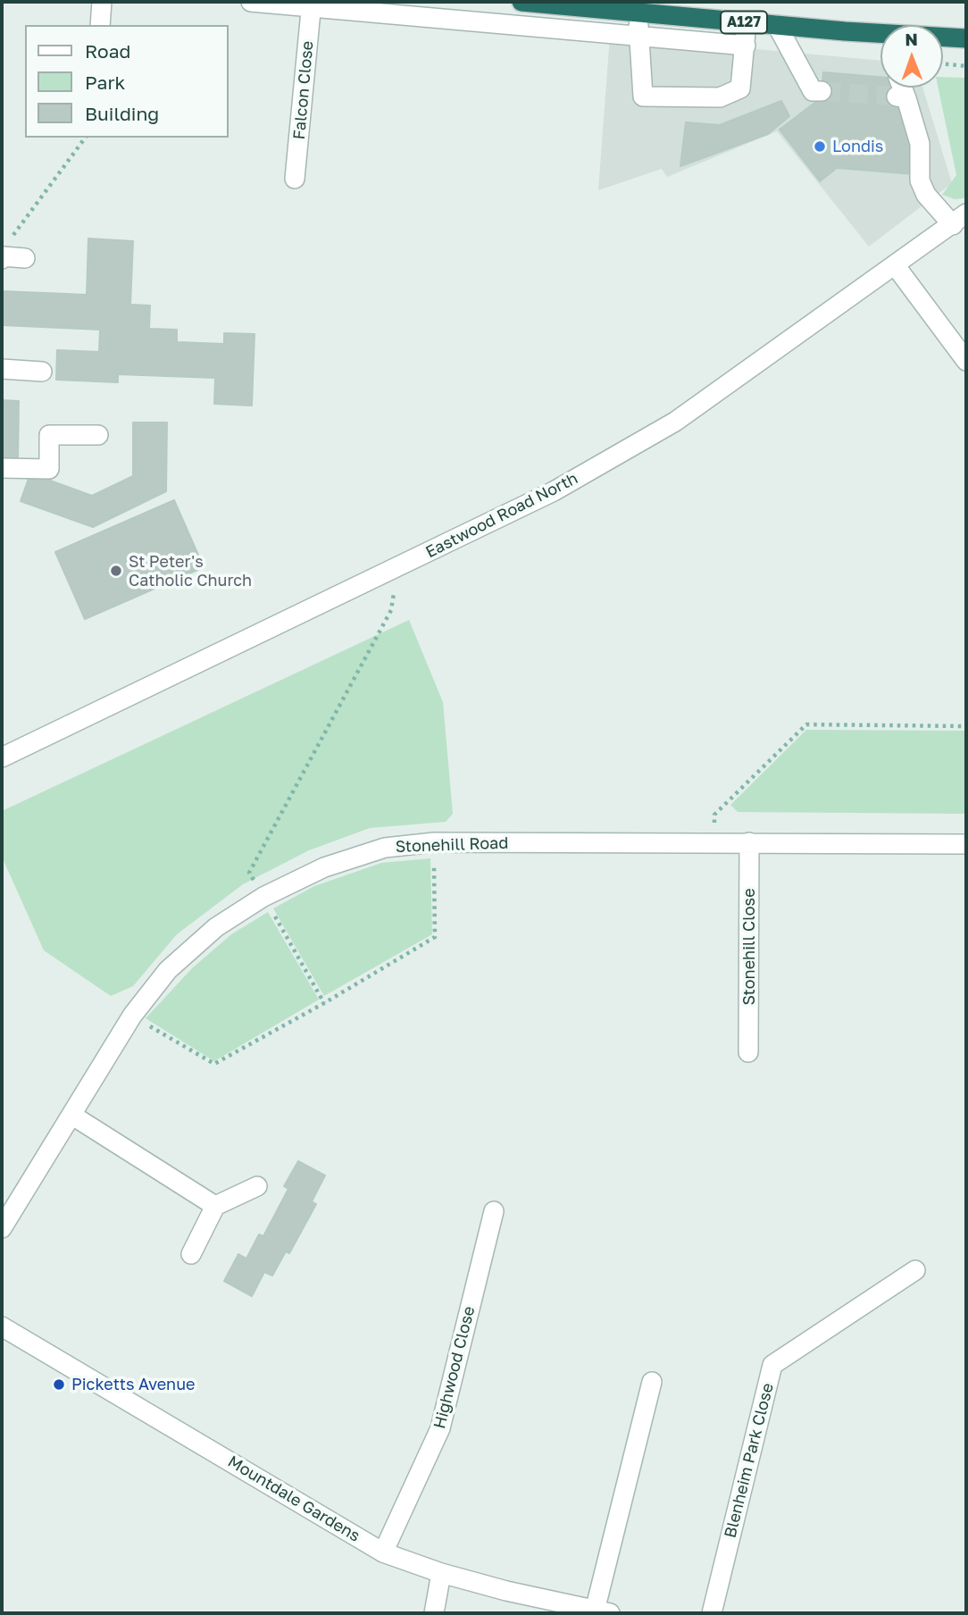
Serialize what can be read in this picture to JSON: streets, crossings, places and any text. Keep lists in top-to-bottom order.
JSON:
{
  "streets": {
    "highway": ["A127"],
    "street": [
      "Falcon Close",
      "Eastwood Road North",
      "Stonehill Road",
      "Stonehill Close",
      "Highwood Close",
      "Blenheim Park Close",
      "Mountdale Gardens"
    ]
  },
  "crossings": [
    ["Stonehill Road", "Stonehill Close"],
    ["Highwood Close", "Mountdale Gardens"]
  ],
  "places": ["Londis", "St Peter's Catholic Church", "Picketts Avenue"],
  "legend": ["Road", "Park", "Building"],
  "north": "top"
}
